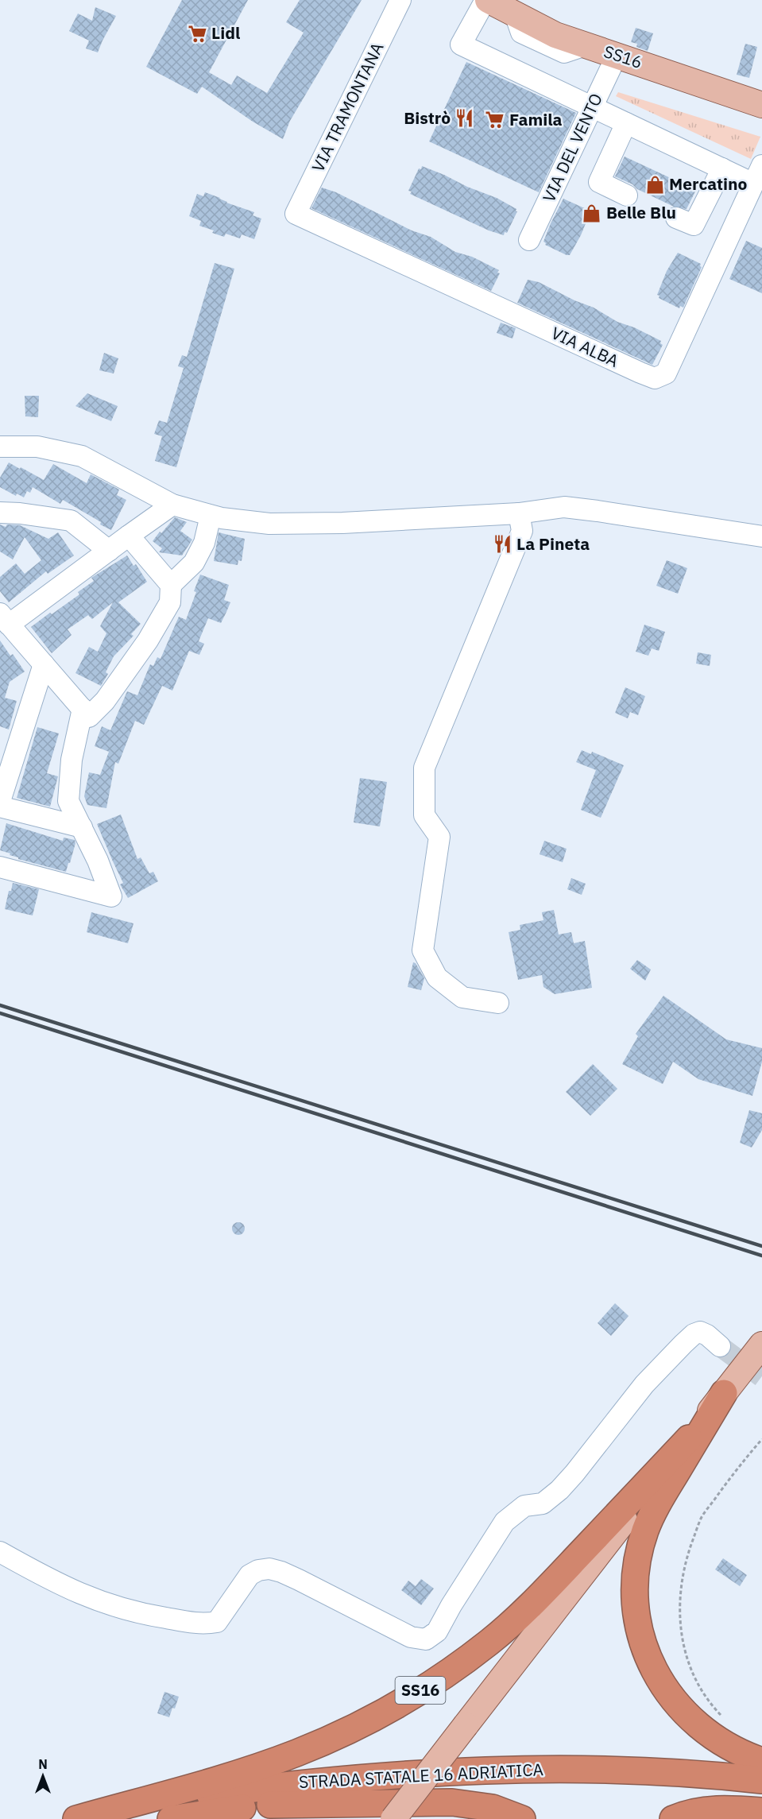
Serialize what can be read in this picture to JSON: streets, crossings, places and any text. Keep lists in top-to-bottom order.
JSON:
{
  "streets": {
    "highway": ["SS16", "STRADA STATALE 16 ADRIATICA"],
    "street": ["VIA TRAMONTANA", "VIA DEL VENTO", "VIA ALBA"]
  },
  "crossings": [
    ["SS16", "VIA DEL VENTO"],
    ["VIA TRAMONTANA", "VIA ALBA"]
  ],
  "places": {
    "supermarket": ["Lidl", "Famila"],
    "restaurant": ["Bistrò", "La Pineta"],
    "shop": ["Mercatino", "Belle Blu"]
  },
  "north": "top"
}
